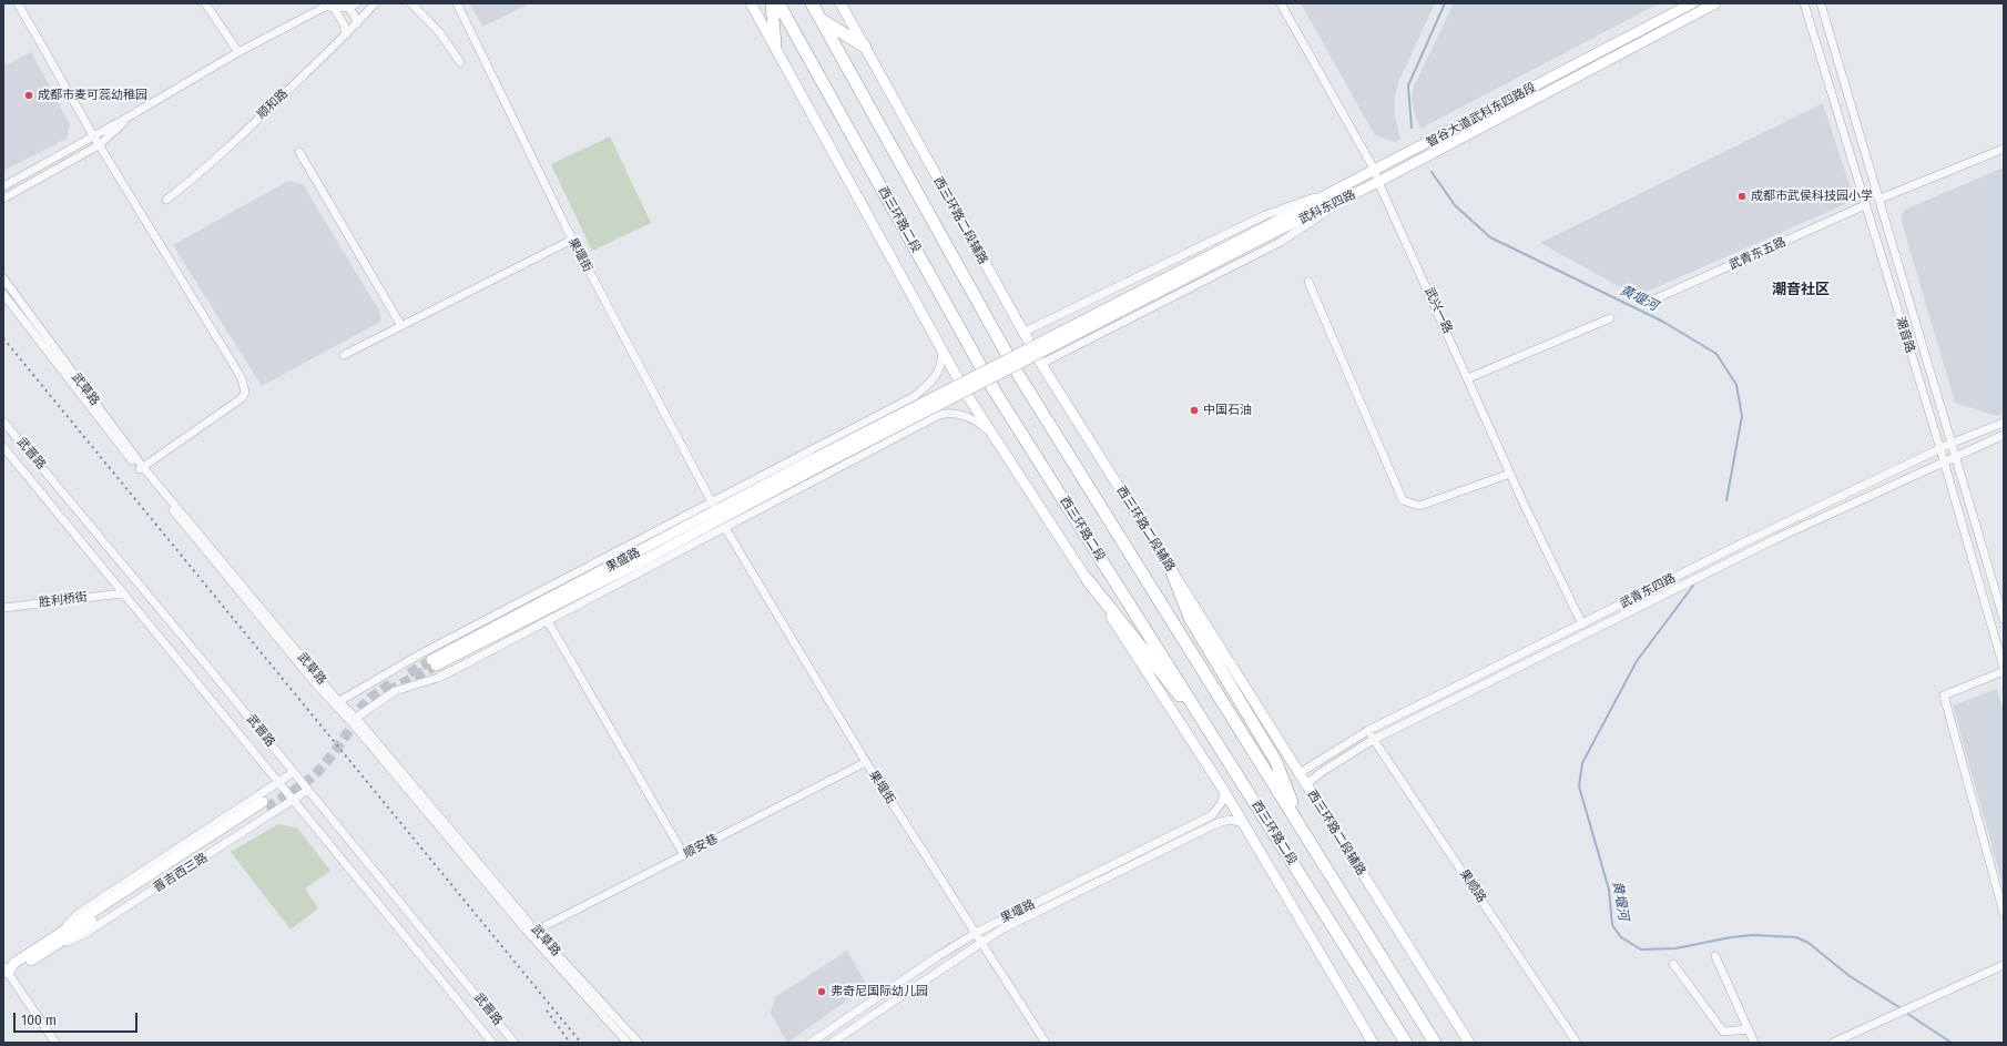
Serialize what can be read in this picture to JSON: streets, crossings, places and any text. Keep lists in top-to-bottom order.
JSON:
{
  "streets": {
    "highway": ["西三环路二段"],
    "main road": [
      "智谷大道武科东四路段",
      "武科东四路",
      "西三环路二段辅路",
      "果盛路",
      "晋吉西三路"
    ],
    "street": [
      "顺和路",
      "武青东五路",
      "果堰街",
      "武兴一路",
      "潮音路",
      "武草路",
      "武晋路",
      "武青东四路",
      "胜利桥街",
      "顺安巷",
      "果顺路",
      "果堰路"
    ]
  },
  "crossings": [
    ["智谷大道武科东四路段", "武科东四路"],
    ["智谷大道武科东四路段", "武兴一路"],
    ["智谷大道武科东四路段", "果盛路"],
    ["武科东四路", "武兴一路"],
    ["武科东四路", "果盛路"],
    ["西三环路二段辅路", "武青东四路"],
    ["武青东五路", "潮音路"],
    ["果堰街", "顺安巷"],
    ["果堰街", "果堰路"],
    ["武兴一路", "武青东四路"],
    ["潮音路", "武青东四路"],
    ["武草路", "顺安巷"],
    ["武晋路", "胜利桥街"],
    ["武晋路", "晋吉西三路"],
    ["武青东四路", "果顺路"]
  ],
  "districts": ["潮音社区"],
  "water": ["黄堰河"],
  "places": [
    "成都市麦可蕊幼稚园",
    "成都市武侯科技园小学",
    "中国石油",
    "弗奇尼国际幼儿园"
  ],
  "scale_bar": "100 m"
}
